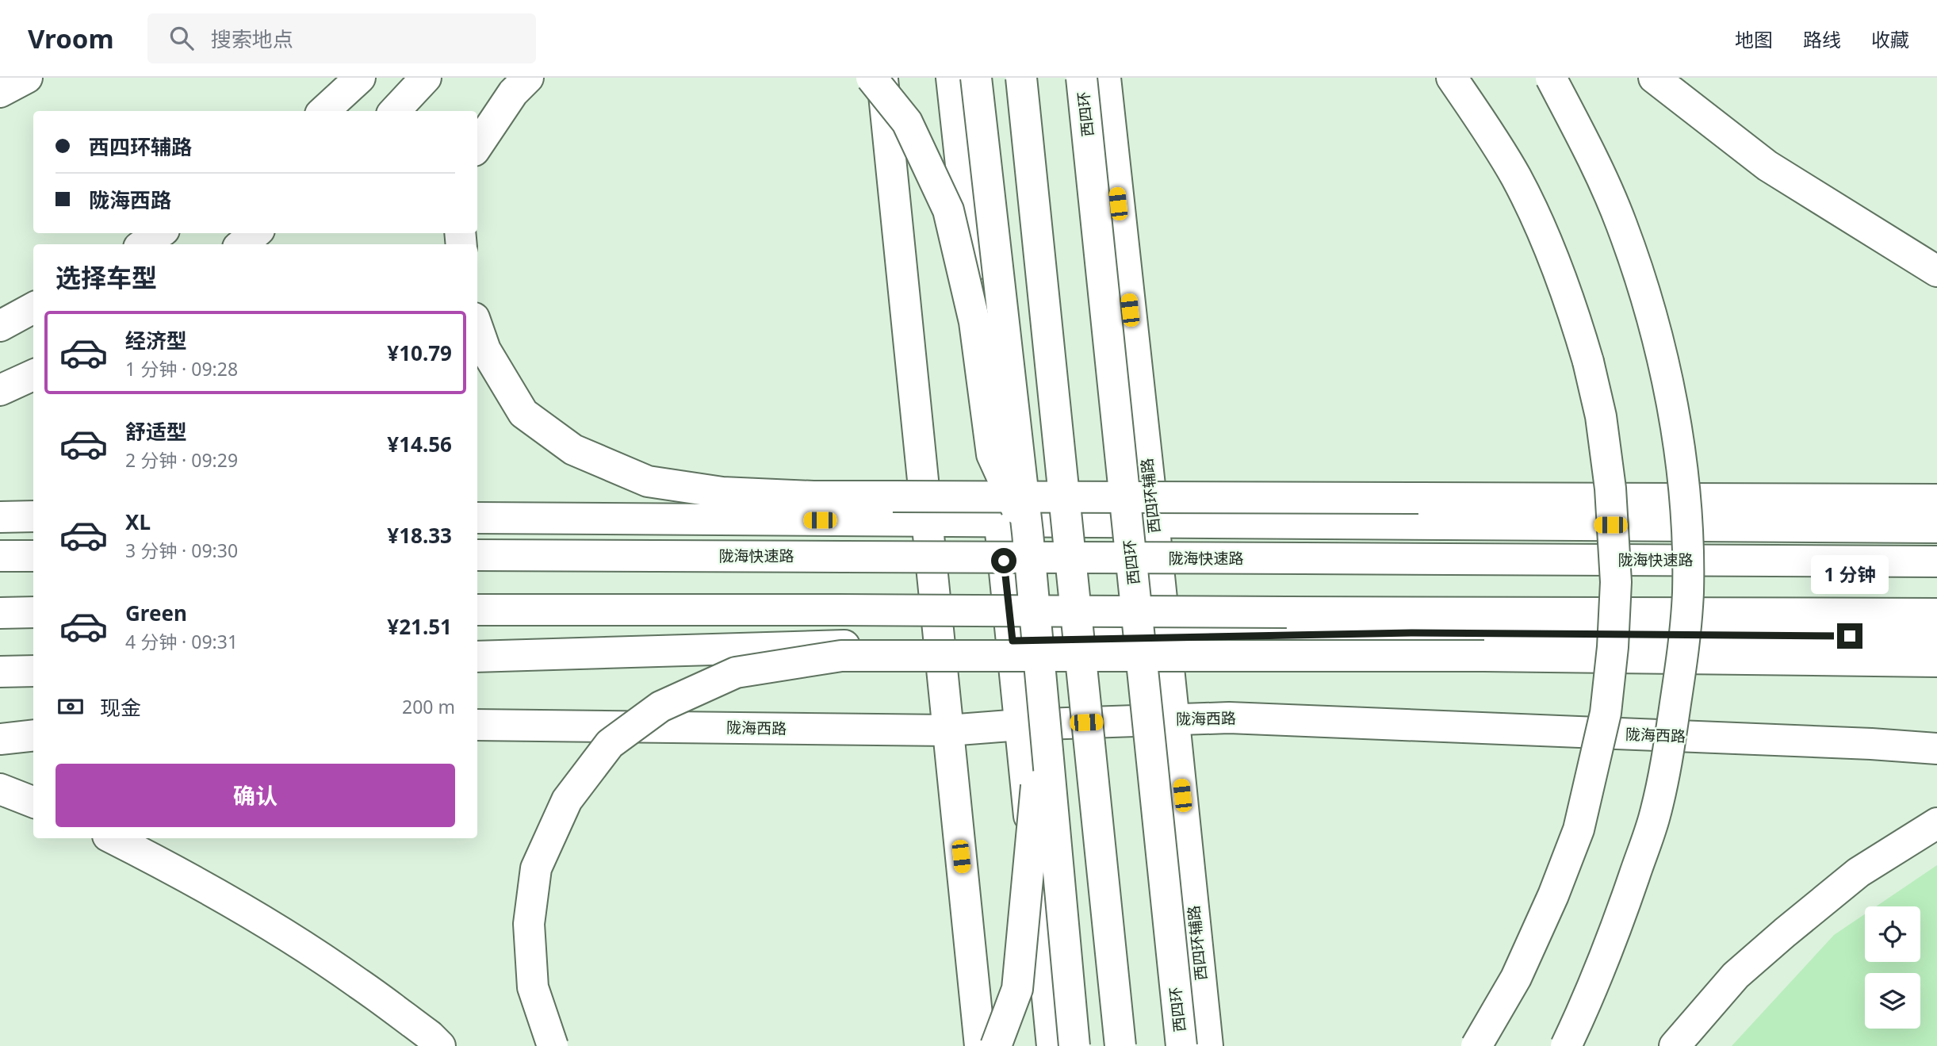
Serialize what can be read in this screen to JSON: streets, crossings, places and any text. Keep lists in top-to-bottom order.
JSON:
{
  "streets": {
    "main road": [
      "西四环",
      "西四环辅路",
      "陇海快速路",
      "陇海西路"
    ]
  },
  "crossings": [
    ["西四环辅路", "陇海西路"]
  ],
  "page": {
    "header": "Vroom",
    "search": "搜索地点",
    "nav": ["地图", "路线", "收藏"],
    "banner": ["西四环辅路", "陇海西路"],
    "heading": "选择车型",
    "list": [
      {
        "name": "经济型",
        "note": "1 分钟 · 09:28",
        "value": "¥10.79"
      },
      {
        "name": "舒适型",
        "note": "2 分钟 · 09:29",
        "value": "¥14.56"
      },
      {
        "name": "XL",
        "note": "3 分钟 · 09:30",
        "value": "¥18.33"
      },
      {
        "name": "Green",
        "note": "4 分钟 · 09:31",
        "value": "¥21.51"
      }
    ],
    "bubble": "1 分钟",
    "pay": ["现金", "200 m"],
    "buttons": "确认"
  }
}
